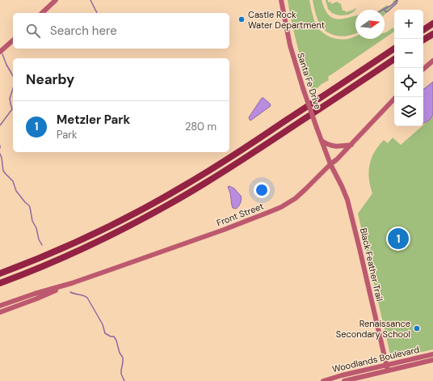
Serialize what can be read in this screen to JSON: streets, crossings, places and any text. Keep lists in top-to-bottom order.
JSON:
{
  "streets": {
    "main road": [
      "Santa Fe Drive",
      "Front Street",
      "Black Feather Trail",
      "Woodlands Boulevard"
    ]
  },
  "crossings": [
    ["Santa Fe Drive", "Front Street"],
    ["Santa Fe Drive", "Black Feather Trail"],
    ["Front Street", "Black Feather Trail"],
    ["Black Feather Trail", "Woodlands Boulevard"]
  ],
  "places": ["Castle Rock Water Department", "Renaissance Secondary School"],
  "north": "right",
  "page": {
    "map_buttons": ["+", "−"],
    "search": "Search here",
    "heading": "Nearby",
    "list": [
      {
        "mark": "1",
        "name": "Metzler Park",
        "note": "Park",
        "value": "280 m"
      }
    ],
    "pins": "1"
  }
}
